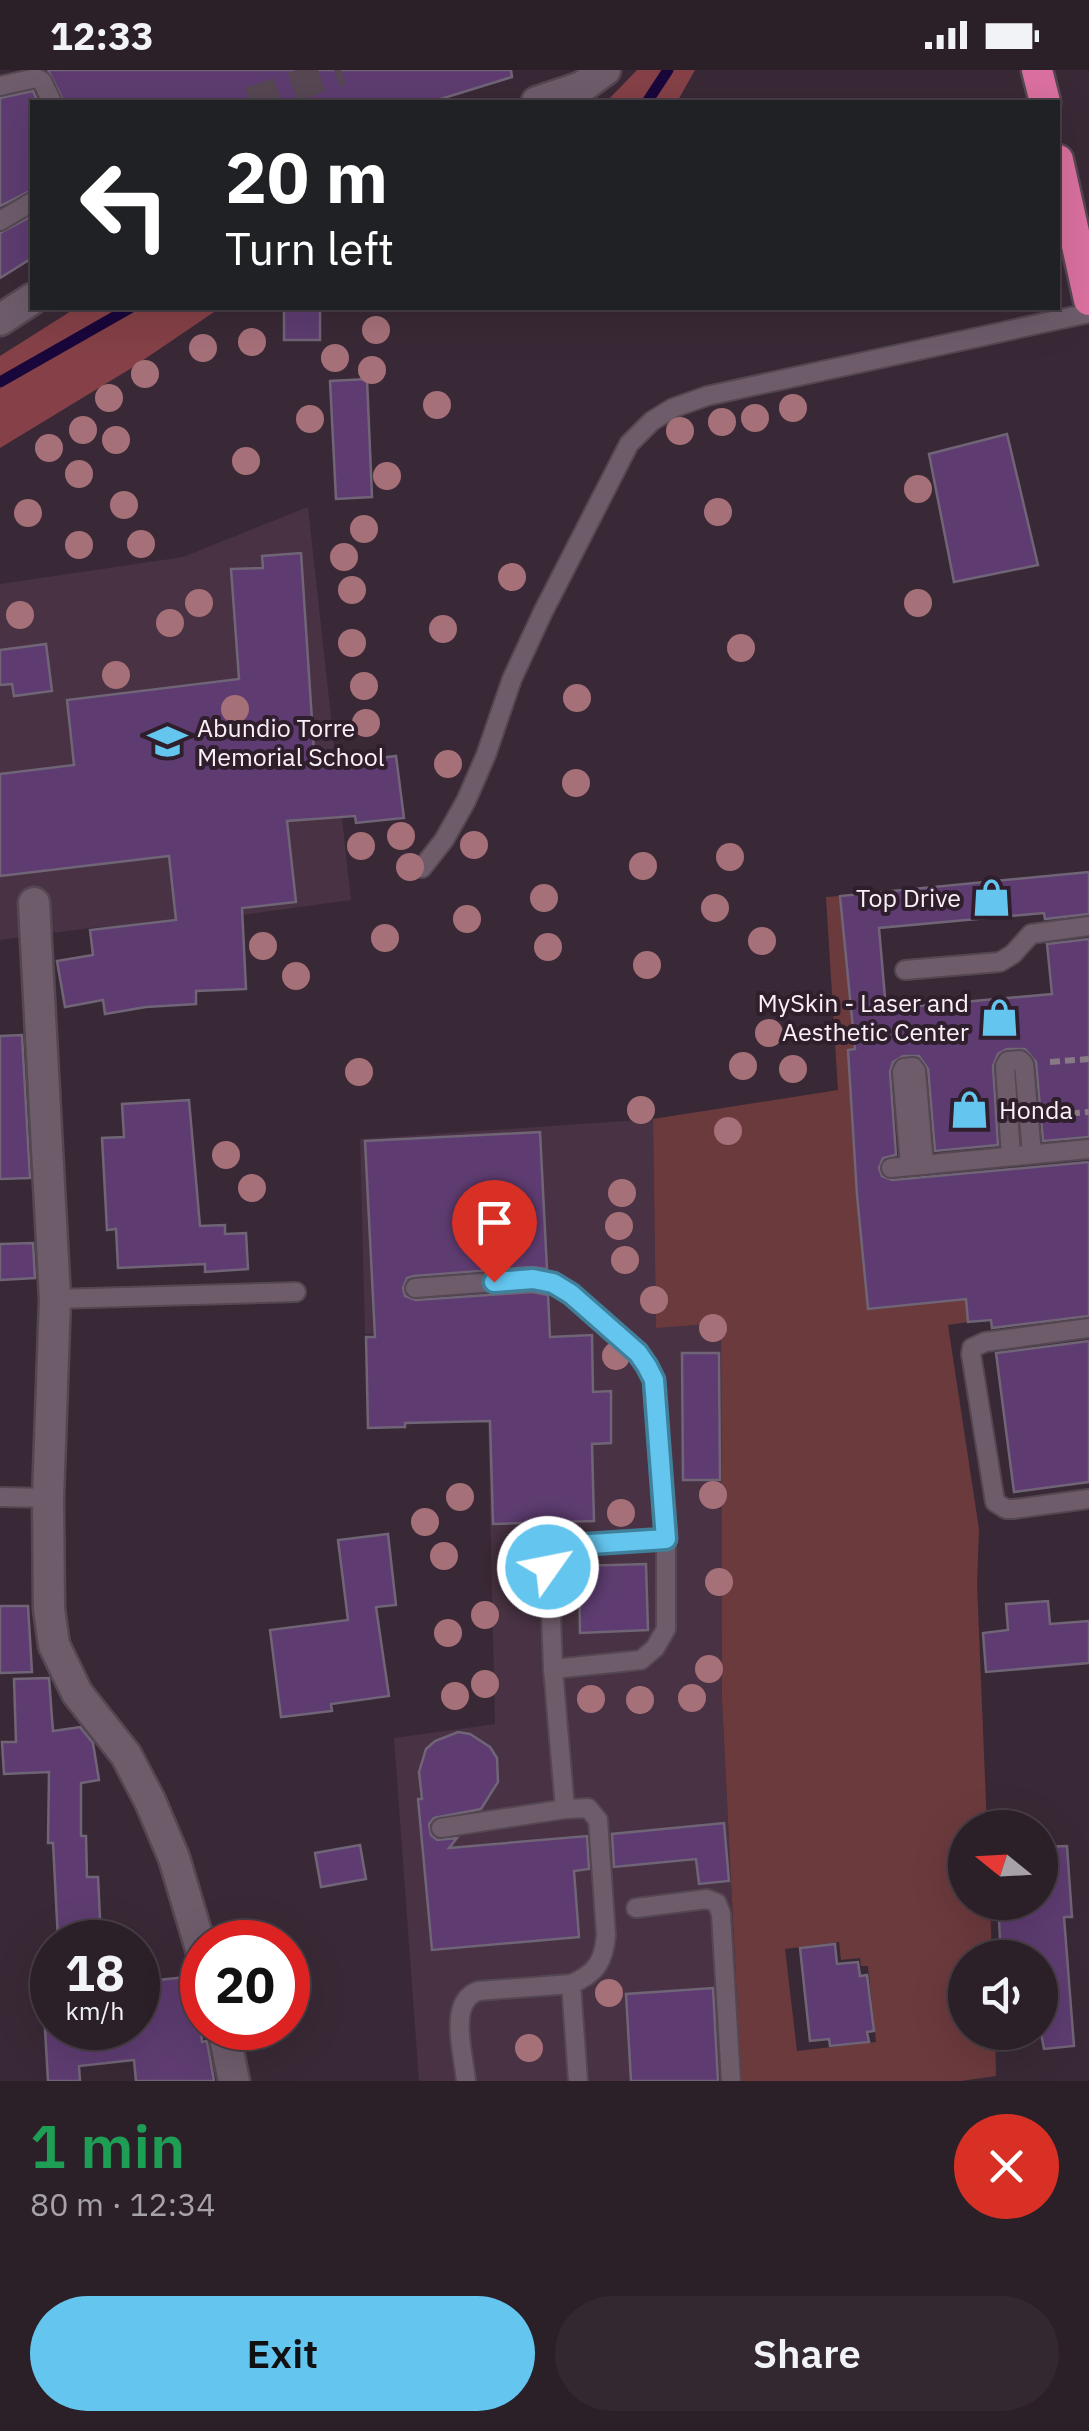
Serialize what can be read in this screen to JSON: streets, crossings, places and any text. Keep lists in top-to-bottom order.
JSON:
{
  "places": {
    "school or university": ["Abundio Torre Memorial School"],
    "shop": ["Top Drive", "MySkin - Laser and Aesthetic Center", "Honda"]
  },
  "north": "left",
  "page": {
    "status": "12:33",
    "turn": ["20 m", "Turn left"],
    "speed": "18 km/h",
    "limit": "20",
    "heading": ["1 min", "80 m · 12:34"],
    "buttons": ["Exit", "Share"]
  }
}
